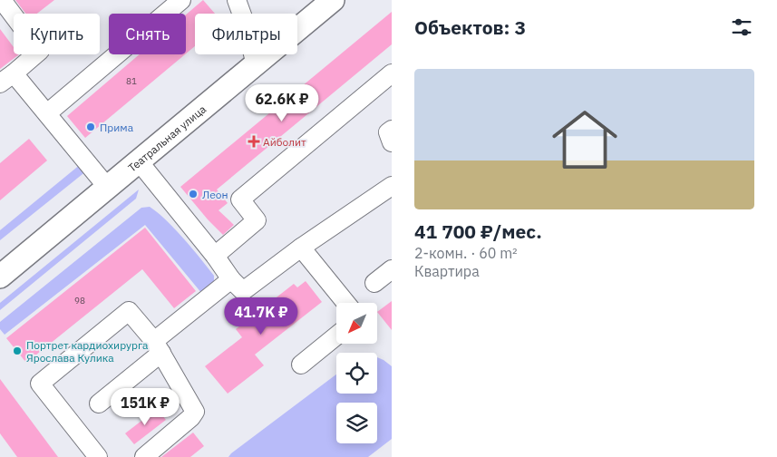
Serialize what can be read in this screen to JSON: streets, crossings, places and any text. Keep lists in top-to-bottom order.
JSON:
{
  "streets": {
    "main road": ["Театральная улица"]
  },
  "places": {
    "other": ["Прима", "Леон", "Портрет кардиохирурга Ярослава Кулика"],
    "health": ["Айболит"]
  },
  "house_numbers": ["81", "98"],
  "north": "bottom left",
  "page": {
    "heading": "Объектов: 3",
    "chip": ["Купить", "Снять", "Фильтры"],
    "list": [
      {
        "name": "41 700 ₽/мес.",
        "note": "2-комн. · 60 m² · Квартира"
      }
    ],
    "price": ["62.6K ₽", "41.7K ₽", "151K ₽"]
  }
}
